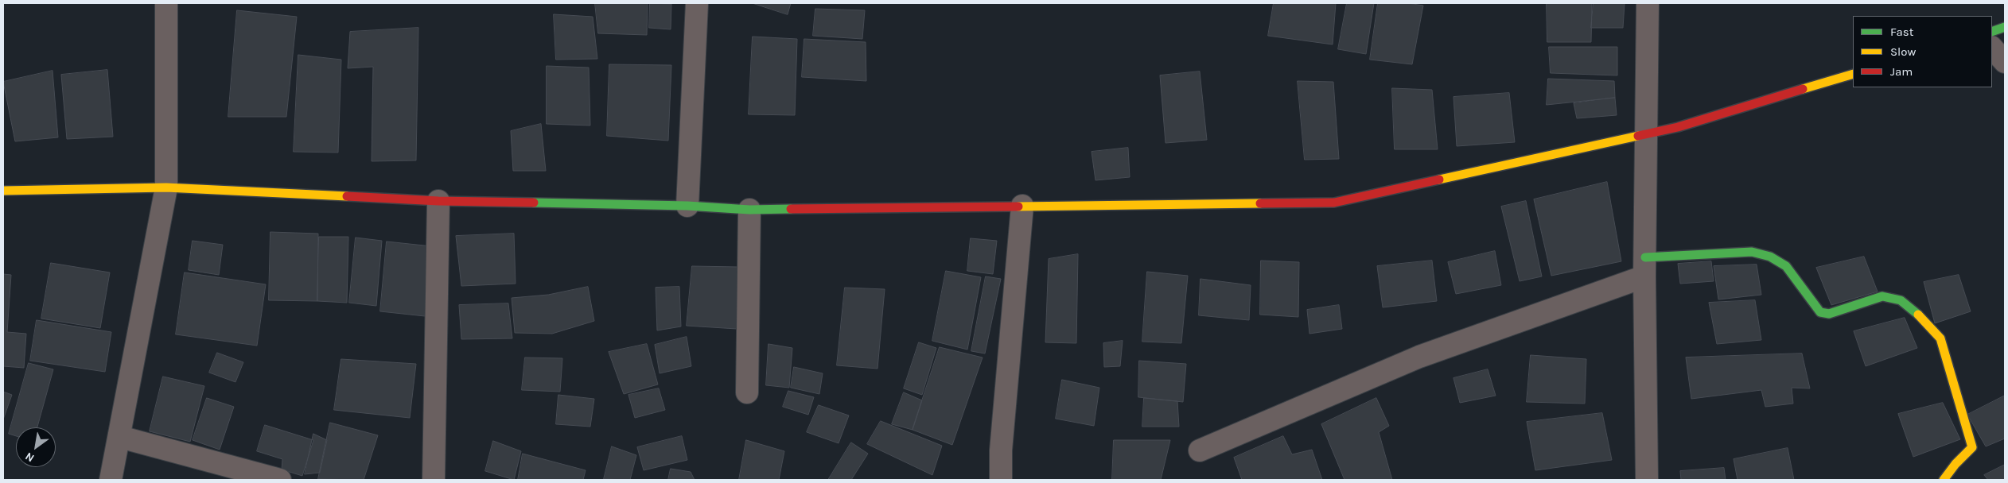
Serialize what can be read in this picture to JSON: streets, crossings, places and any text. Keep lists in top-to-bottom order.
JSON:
{
  "legend": ["Fast", "Slow", "Jam"],
  "north": "bottom left"
}
